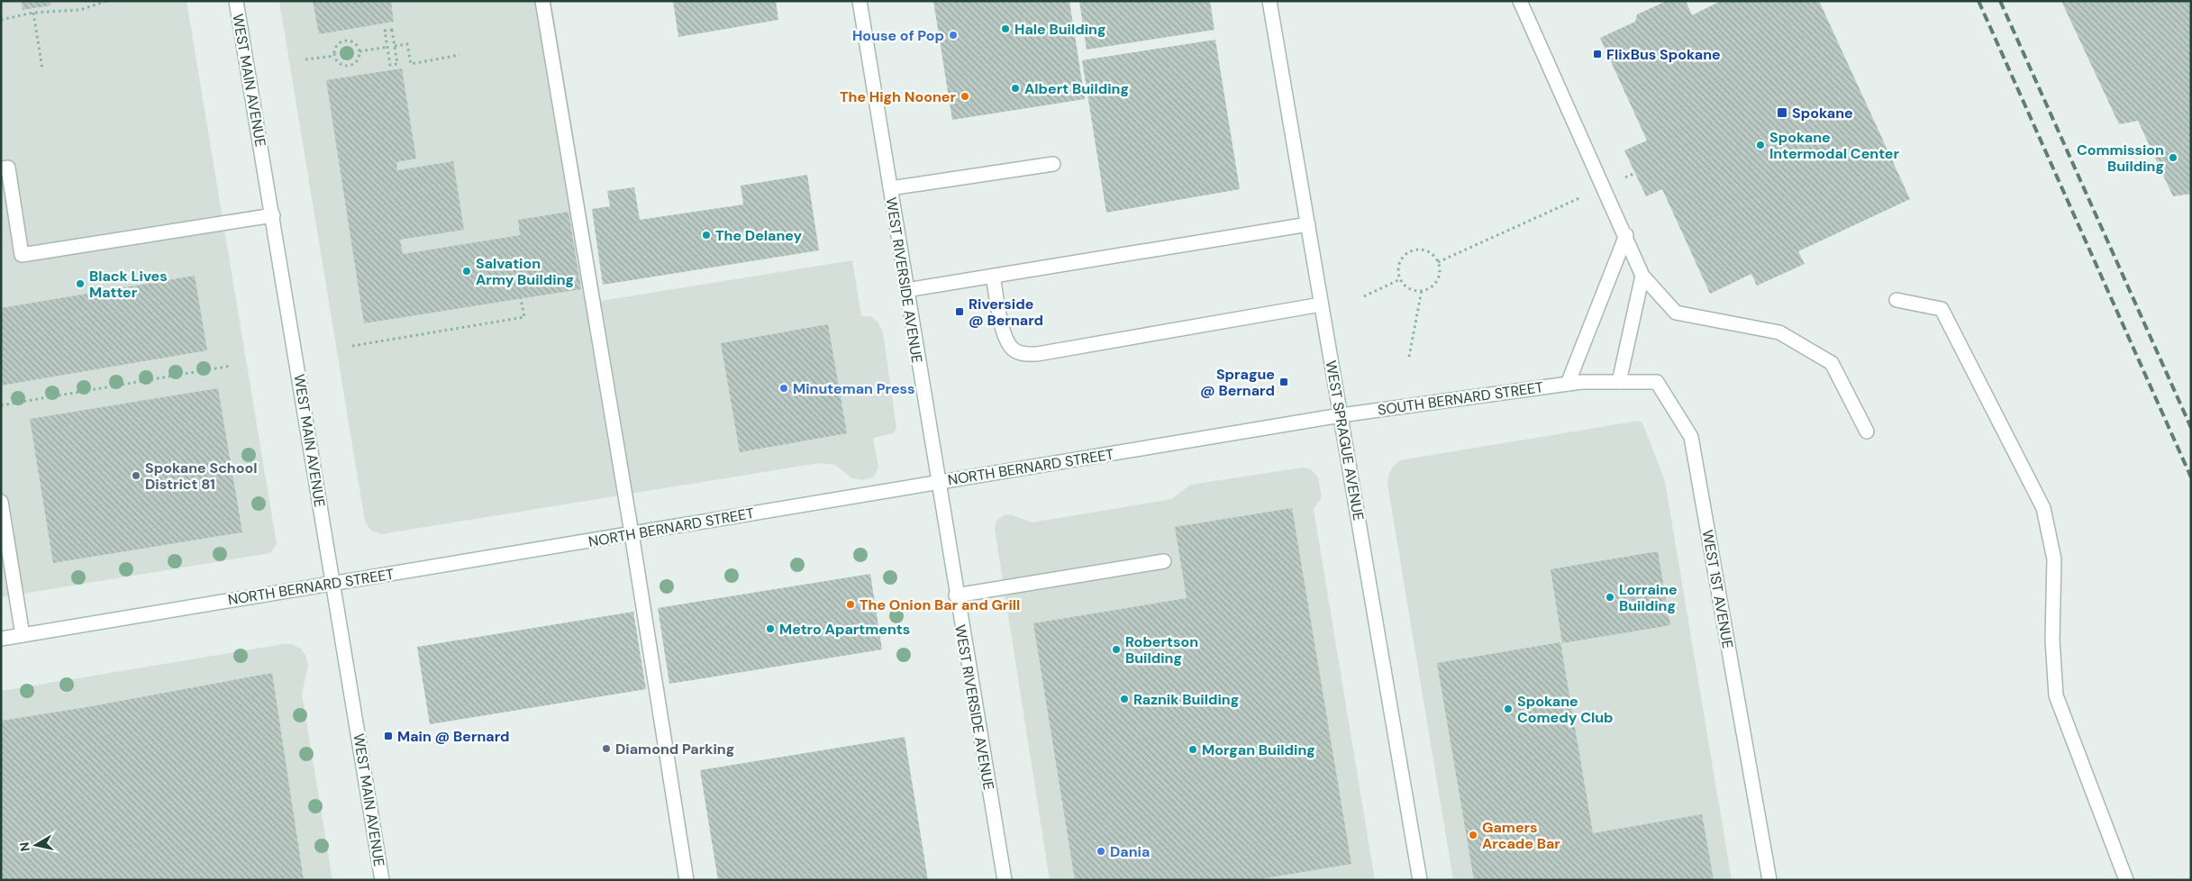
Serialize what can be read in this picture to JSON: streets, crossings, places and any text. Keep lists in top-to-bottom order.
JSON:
{
  "streets": {
    "main road": [
      "WEST MAIN AVENUE",
      "WEST RIVERSIDE AVENUE",
      "SOUTH BERNARD STREET",
      "WEST SPRAGUE AVENUE",
      "NORTH BERNARD STREET",
      "WEST 1ST AVENUE"
    ]
  },
  "crossings": [
    ["WEST MAIN AVENUE", "NORTH BERNARD STREET"],
    ["WEST RIVERSIDE AVENUE", "NORTH BERNARD STREET"],
    ["SOUTH BERNARD STREET", "WEST SPRAGUE AVENUE"],
    ["SOUTH BERNARD STREET", "NORTH BERNARD STREET"],
    ["SOUTH BERNARD STREET", "WEST 1ST AVENUE"],
    ["WEST SPRAGUE AVENUE", "NORTH BERNARD STREET"]
  ],
  "places": {
    "other": [
      "Hale Building",
      "House of Pop",
      "Albert Building",
      "The High Nooner",
      "Spokane Intermodal Center",
      "Commission Building",
      "The Delaney",
      "Salvation Army Building",
      "Black Lives Matter",
      "Minuteman Press",
      "Spokane School District 81",
      "Lorraine Building",
      "The Onion Bar and Grill",
      "Metro Apartments",
      "Robertson Building",
      "Raznik Building",
      "Spokane Comedy Club",
      "Diamond Parking",
      "Morgan Building",
      "Gamers Arcade Bar",
      "Dania"
    ],
    "transit": [
      "FlixBus Spokane",
      "Spokane",
      "Riverside @ Bernard",
      "Sprague @ Bernard",
      "Main @ Bernard"
    ]
  },
  "north": "left"
}
